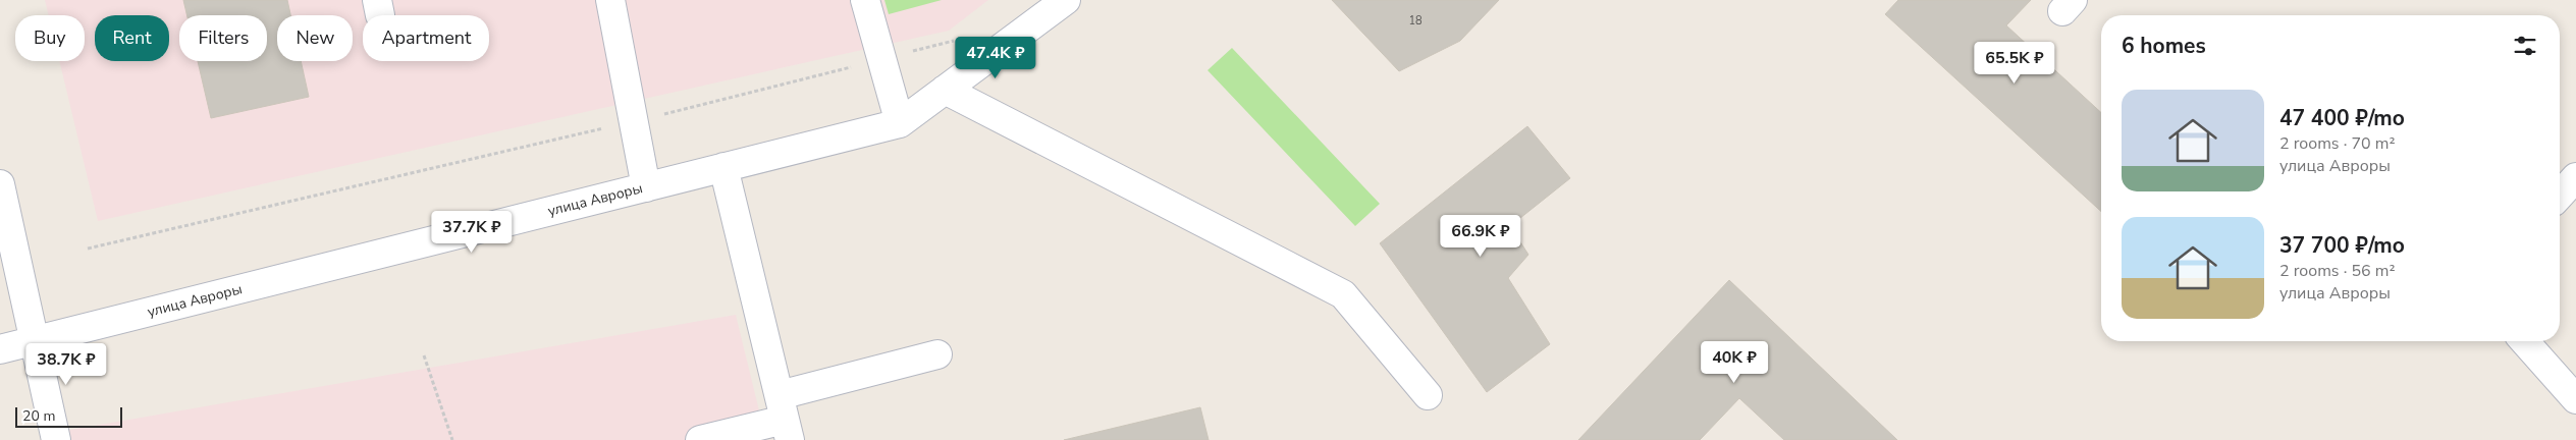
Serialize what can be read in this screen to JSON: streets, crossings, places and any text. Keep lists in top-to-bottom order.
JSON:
{
  "streets": {
    "street": ["улица Авроры"]
  },
  "house_numbers": ["18"],
  "scale_bar": "20 m",
  "page": {
    "chip": [
      "Buy",
      "Rent",
      "Filters",
      "New",
      "Apartment"
    ],
    "heading": "6 homes",
    "price": [
      "47.4K ₽",
      "65.5K ₽",
      "37.7K ₽",
      "66.9K ₽",
      "40K ₽",
      "38.7K ₽"
    ],
    "list": [
      {
        "name": "47 400 ₽/mo",
        "note": "2 rooms · 70 m² · улица Авроры"
      },
      {
        "name": "37 700 ₽/mo",
        "note": "2 rooms · 56 m² · улица Авроры"
      }
    ],
    "scale": "20 m"
  }
}
